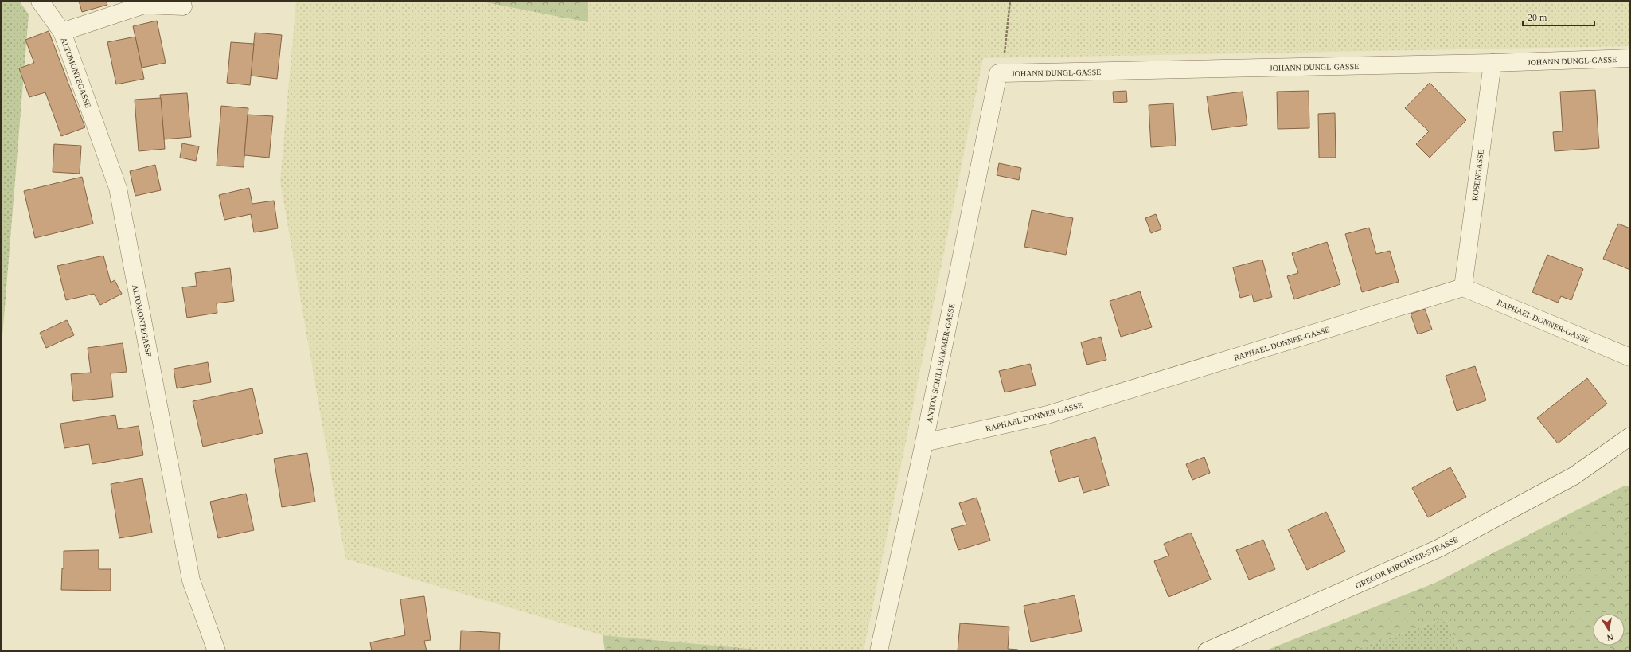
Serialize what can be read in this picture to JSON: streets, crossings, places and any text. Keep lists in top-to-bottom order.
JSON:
{
  "streets": {
    "street": [
      "JOHANN DUNGL-GASSE",
      "ALTOMONTEGASSE",
      "ROSENGASSE",
      "RAPHAEL DONNER-GASSE",
      "ANTON SCHILLHAMMER-GASSE",
      "GREGOR KIRCHNER-STRASSE"
    ]
  },
  "crossings": [
    ["JOHANN DUNGL-GASSE", "ROSENGASSE"],
    ["JOHANN DUNGL-GASSE", "ANTON SCHILLHAMMER-GASSE"],
    ["ROSENGASSE", "RAPHAEL DONNER-GASSE"],
    ["RAPHAEL DONNER-GASSE", "ANTON SCHILLHAMMER-GASSE"]
  ],
  "scale_bar": "20 m",
  "north": "bottom"
}
